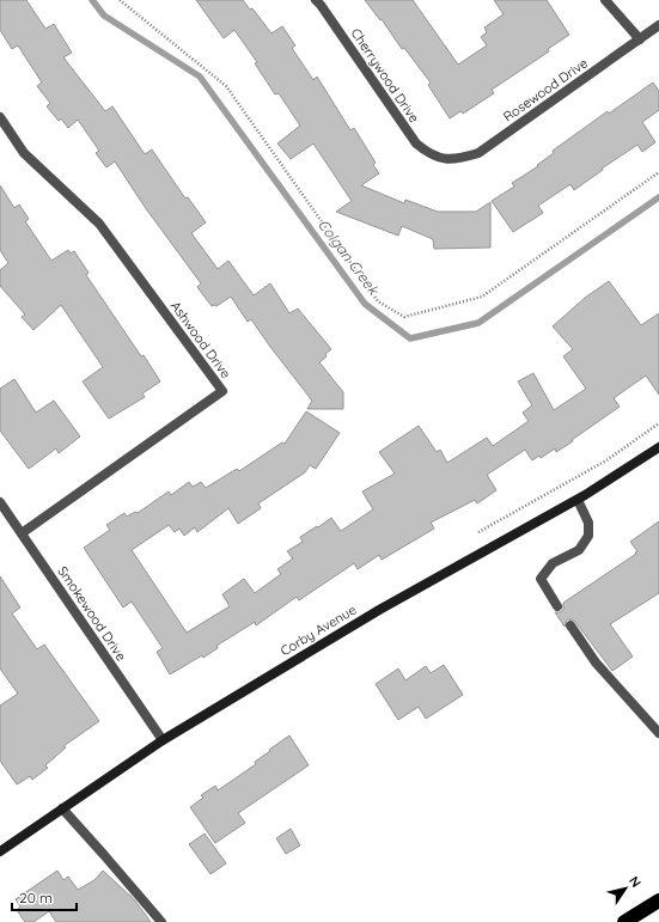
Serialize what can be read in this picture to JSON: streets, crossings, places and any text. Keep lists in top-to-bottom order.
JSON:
{
  "streets": {
    "street": [
      "Cherrywood Drive",
      "Rosewood Drive",
      "Ashwood Drive",
      "Smokewood Drive",
      "Corby Avenue"
    ]
  },
  "crossings": [
    ["Cherrywood Drive", "Rosewood Drive"],
    ["Ashwood Drive", "Smokewood Drive"],
    ["Smokewood Drive", "Corby Avenue"]
  ],
  "water": ["Colgan Creek"],
  "scale_bar": "20 m",
  "north": "top right"
}
